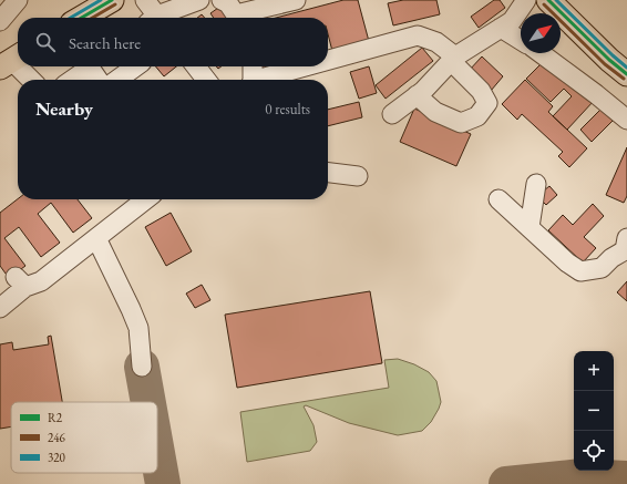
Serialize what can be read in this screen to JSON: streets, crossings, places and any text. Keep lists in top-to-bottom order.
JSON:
{
  "lines": ["transit line R2", "transit line 320", "transit line 246"],
  "legend": ["R2", "246", "320"],
  "north": "top right",
  "page": {
    "search": "Search here",
    "heading": ["Nearby", "0 results"],
    "map_buttons": ["+", "−"]
  }
}
